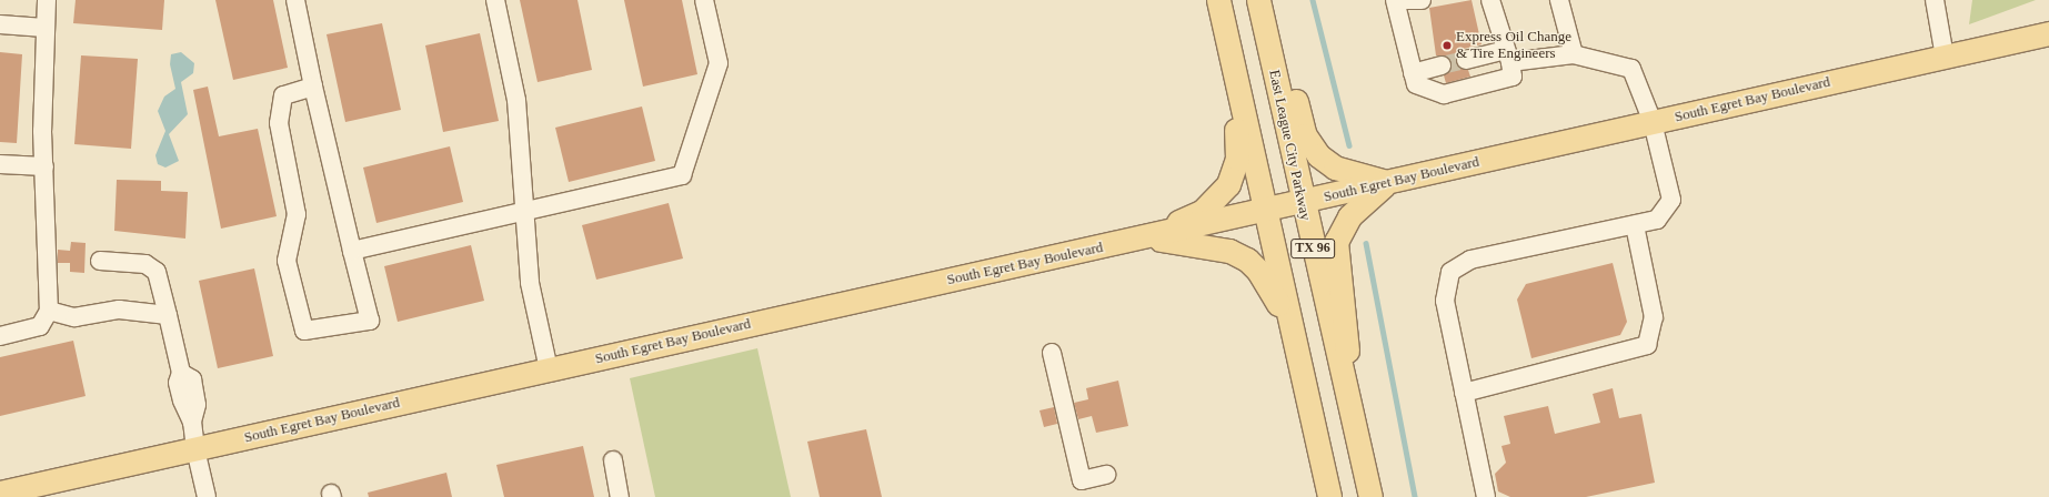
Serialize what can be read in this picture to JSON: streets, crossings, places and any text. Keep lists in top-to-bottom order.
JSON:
{
  "streets": {
    "main road": ["South Egret Bay Boulevard", "East League City Parkway", "TX 96"]
  },
  "crossings": [
    ["South Egret Bay Boulevard", "East League City Parkway"],
    ["South Egret Bay Boulevard", "TX 96"]
  ],
  "places": ["Express Oil Change & Tire Engineers"]
}
